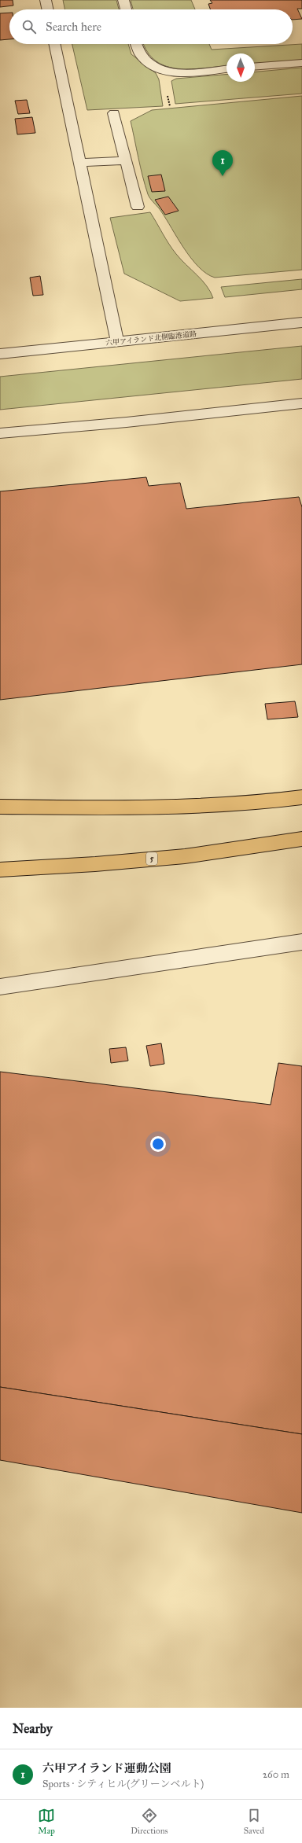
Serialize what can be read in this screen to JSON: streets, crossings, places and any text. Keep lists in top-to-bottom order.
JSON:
{
  "streets": {
    "highway": ["5"],
    "street": ["六甲アイランド北側臨港道路"]
  },
  "north": "bottom",
  "page": {
    "search": "Search here",
    "pins": "1",
    "heading": "Nearby",
    "list": [
      {
        "mark": "1",
        "name": "六甲アイランド運動公園",
        "note": "Sports · シティヒル(グリーンベルト)",
        "value": "260 m"
      }
    ],
    "nav": ["Map", "Directions", "Saved"]
  }
}
